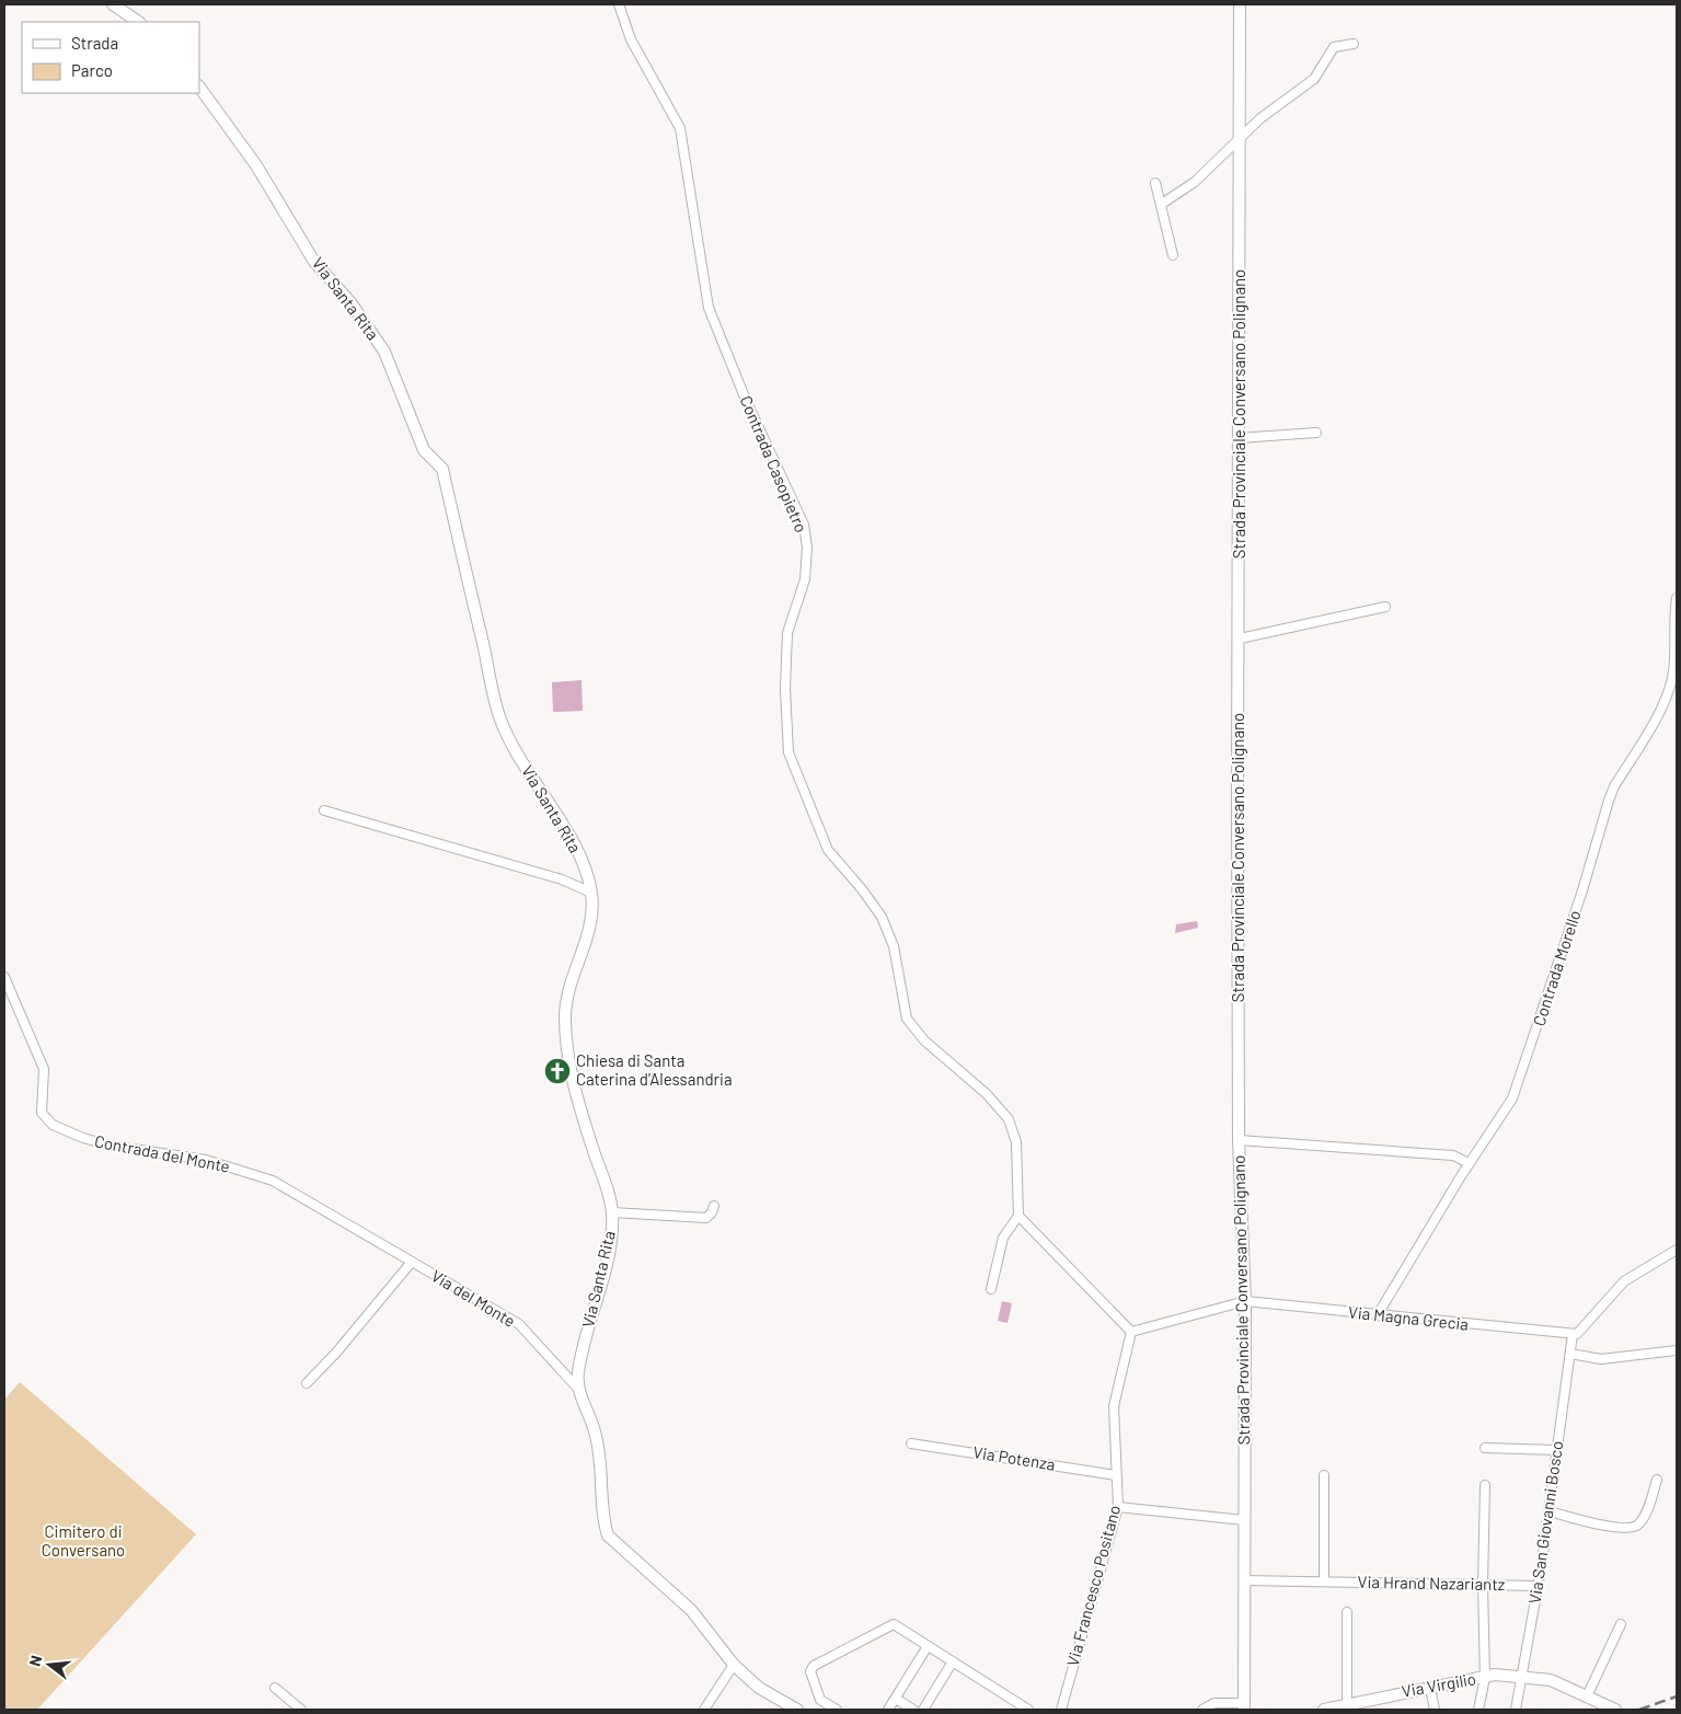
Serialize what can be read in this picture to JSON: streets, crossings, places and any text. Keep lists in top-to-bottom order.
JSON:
{
  "streets": {
    "street": [
      "Via Santa Rita",
      "Strada Provinciale Conversano Polignano",
      "Contrada Casopietro",
      "Contrada Morello",
      "Contrada del Monte",
      "Via del Monte",
      "Via Magna Grecia",
      "Via Potenza",
      "Via San Giovanni Bosco",
      "Via Hrand Nazariantz",
      "Via Francesco Positano",
      "Via Virgilio"
    ]
  },
  "crossings": [
    ["Via Santa Rita", "Via del Monte"],
    ["Strada Provinciale Conversano Polignano", "Via Magna Grecia"],
    ["Strada Provinciale Conversano Polignano", "Via Hrand Nazariantz"],
    ["Contrada Morello", "Via Magna Grecia"],
    ["Contrada del Monte", "Via del Monte"],
    ["Via Magna Grecia", "Via San Giovanni Bosco"],
    ["Via Potenza", "Via Francesco Positano"],
    ["Via San Giovanni Bosco", "Via Hrand Nazariantz"],
    ["Via San Giovanni Bosco", "Via Virgilio"]
  ],
  "parks": ["Cimitero di Conversano"],
  "places": {
    "church": ["Chiesa di Santa Caterina d'Alessandria"]
  },
  "legend": ["Strada", "Parco"],
  "north": "left"
}
